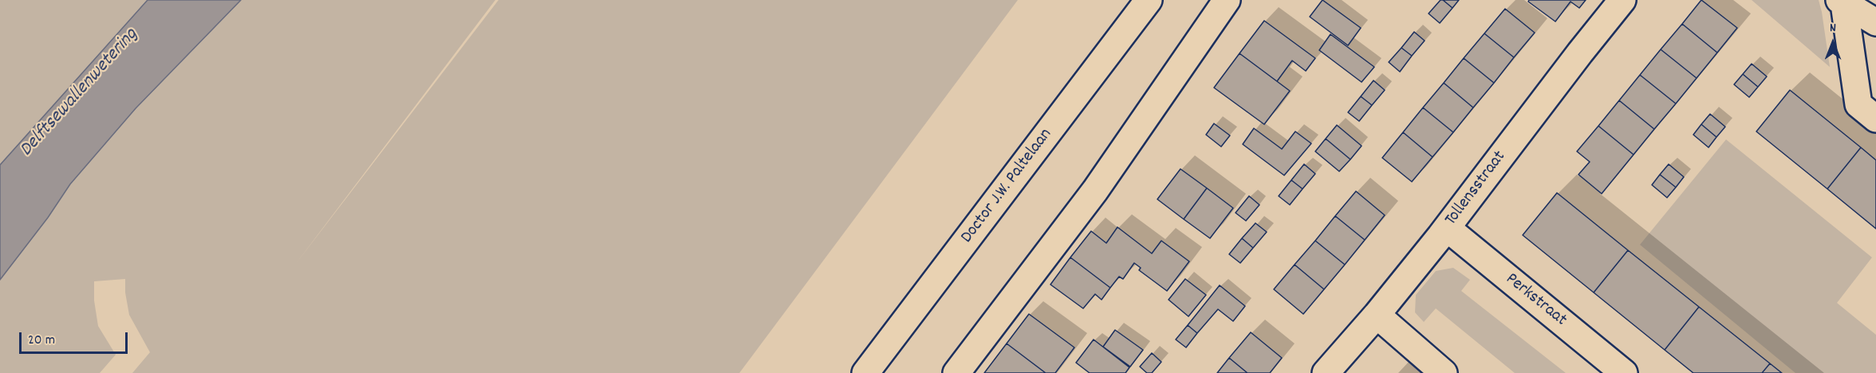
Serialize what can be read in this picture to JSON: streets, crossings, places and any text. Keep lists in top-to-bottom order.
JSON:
{
  "streets": {
    "street": ["Doctor J.W. Paltelaan", "Tollensstraat", "Perkstraat"]
  },
  "crossings": [
    ["Tollensstraat", "Perkstraat"]
  ],
  "water": ["Delftsewallenwetering"],
  "scale_bar": "20 m",
  "north": "top"
}
